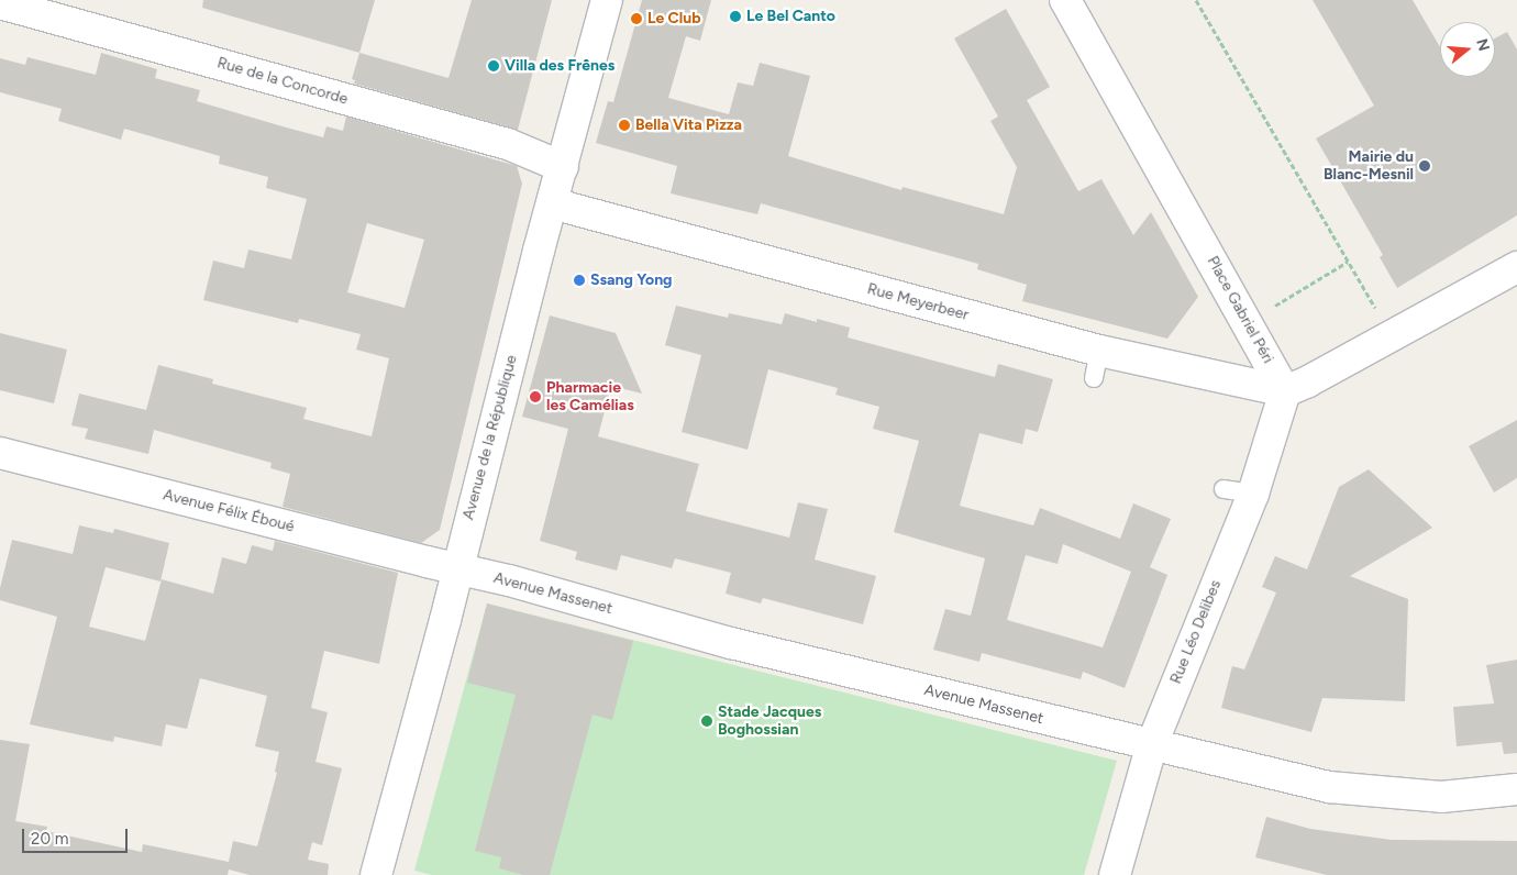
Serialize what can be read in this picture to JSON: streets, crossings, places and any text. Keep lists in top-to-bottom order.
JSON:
{
  "streets": {
    "street": [
      "Rue de la Concorde",
      "Rue Meyerbeer",
      "Place Gabriel Péri",
      "Avenue de la République",
      "Avenue Félix Éboué",
      "Avenue Massenet",
      "Rue Léo Delibes"
    ]
  },
  "crossings": [
    ["Rue de la Concorde", "Avenue de la République"],
    ["Rue Meyerbeer", "Place Gabriel Péri"],
    ["Rue Meyerbeer", "Avenue de la République"],
    ["Rue Meyerbeer", "Rue Léo Delibes"],
    ["Place Gabriel Péri", "Rue Léo Delibes"],
    ["Avenue de la République", "Avenue Félix Éboué"],
    ["Avenue de la République", "Avenue Massenet"],
    ["Avenue Félix Éboué", "Avenue Massenet"],
    ["Avenue Massenet", "Rue Léo Delibes"]
  ],
  "places": [
    "Le Bel Canto",
    "Le Club",
    "Villa des Frênes",
    "Bella Vita Pizza",
    "Mairie du Blanc-Mesnil",
    "Ssang Yong",
    "Pharmacie les Camélias",
    "Stade Jacques Boghossian"
  ],
  "scale_bar": "20 m",
  "north": "right"
}
